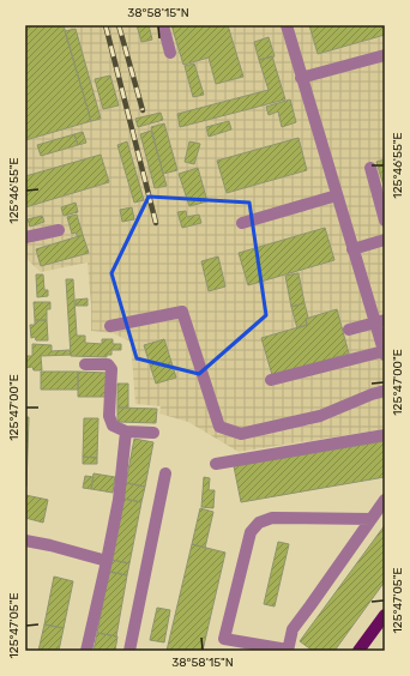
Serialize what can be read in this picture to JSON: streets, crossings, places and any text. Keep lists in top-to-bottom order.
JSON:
{
  "coordinates": [
    "38°58'15\"N",
    "125°46'55\"E",
    "125°47'00\"E",
    "125°47'05\"E"
  ]
}
